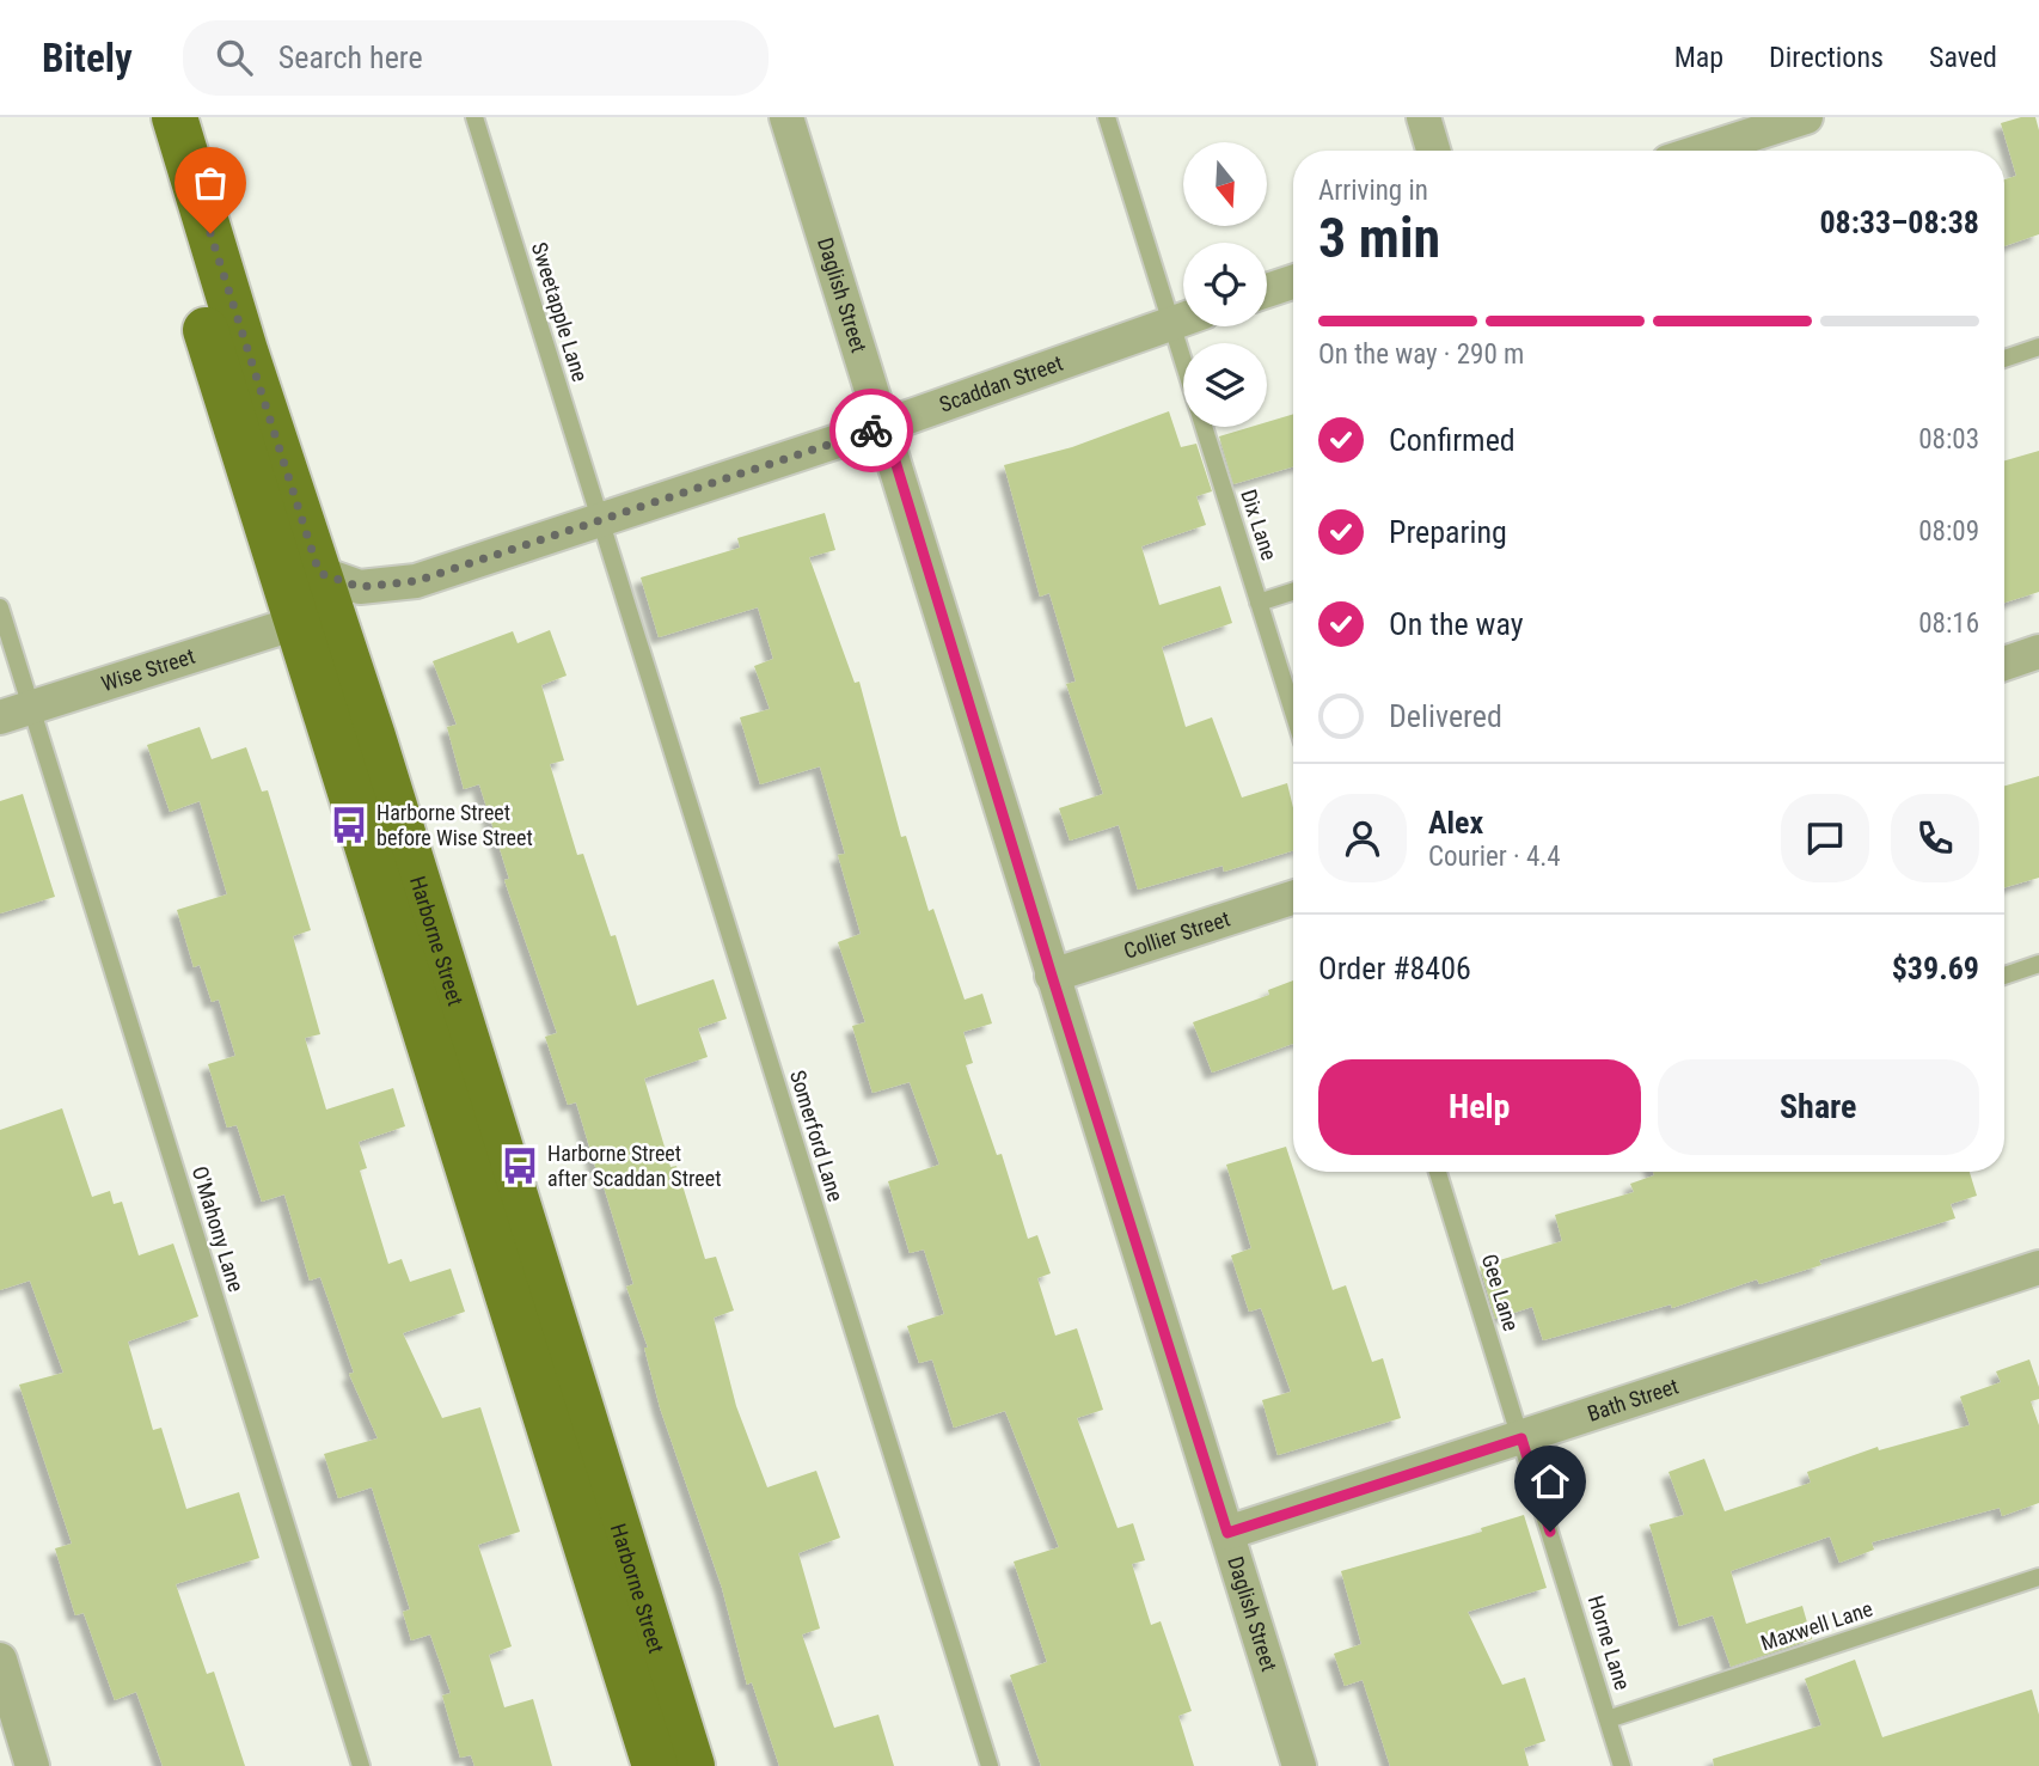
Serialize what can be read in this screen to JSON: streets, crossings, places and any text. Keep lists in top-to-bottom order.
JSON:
{
  "streets": {
    "main road": ["Harborne Street"],
    "street": [
      "Daglish Street",
      "Scaddan Street",
      "Wise Street",
      "Collier Street",
      "Bath Street"
    ],
    "lane": [
      "Sweetapple Lane",
      "Dix Lane",
      "Somerford Lane",
      "O'Mahony Lane",
      "Gee Lane",
      "Maxwell Lane",
      "Horne Lane"
    ]
  },
  "crossings": [
    ["Daglish Street", "Scaddan Street"],
    ["Daglish Street", "Collier Street"],
    ["Daglish Street", "Bath Street"],
    ["Sweetapple Lane", "Scaddan Street"],
    ["Sweetapple Lane", "Somerford Lane"],
    ["Scaddan Street", "Dix Lane"],
    ["Scaddan Street", "Harborne Street"],
    ["Scaddan Street", "Somerford Lane"],
    ["Wise Street", "Harborne Street"],
    ["Wise Street", "O'Mahony Lane"],
    ["Gee Lane", "Bath Street"],
    ["Gee Lane", "Horne Lane"],
    ["Bath Street", "Horne Lane"],
    ["Maxwell Lane", "Horne Lane"]
  ],
  "places": {
    "bus stop": ["Harborne Street before Wise Street", "Harborne Street after Scaddan Street"]
  },
  "north": "bottom",
  "page": {
    "header": "Bitely",
    "search": "Search here",
    "nav": ["Map", "Directions", "Saved"],
    "heading": ["3 min", "Arriving in", "08:33–08:38"],
    "panel": [
      "Alex",
      "Courier · 4.4",
      "Order #8406",
      "$39.69"
    ],
    "bar": "On the way · 290 m",
    "list": [
      ["Confirmed", "08:03"],
      ["Preparing", "08:09"],
      ["On the way", "08:16"],
      "Delivered"
    ],
    "buttons": ["Help", "Share"]
  }
}
